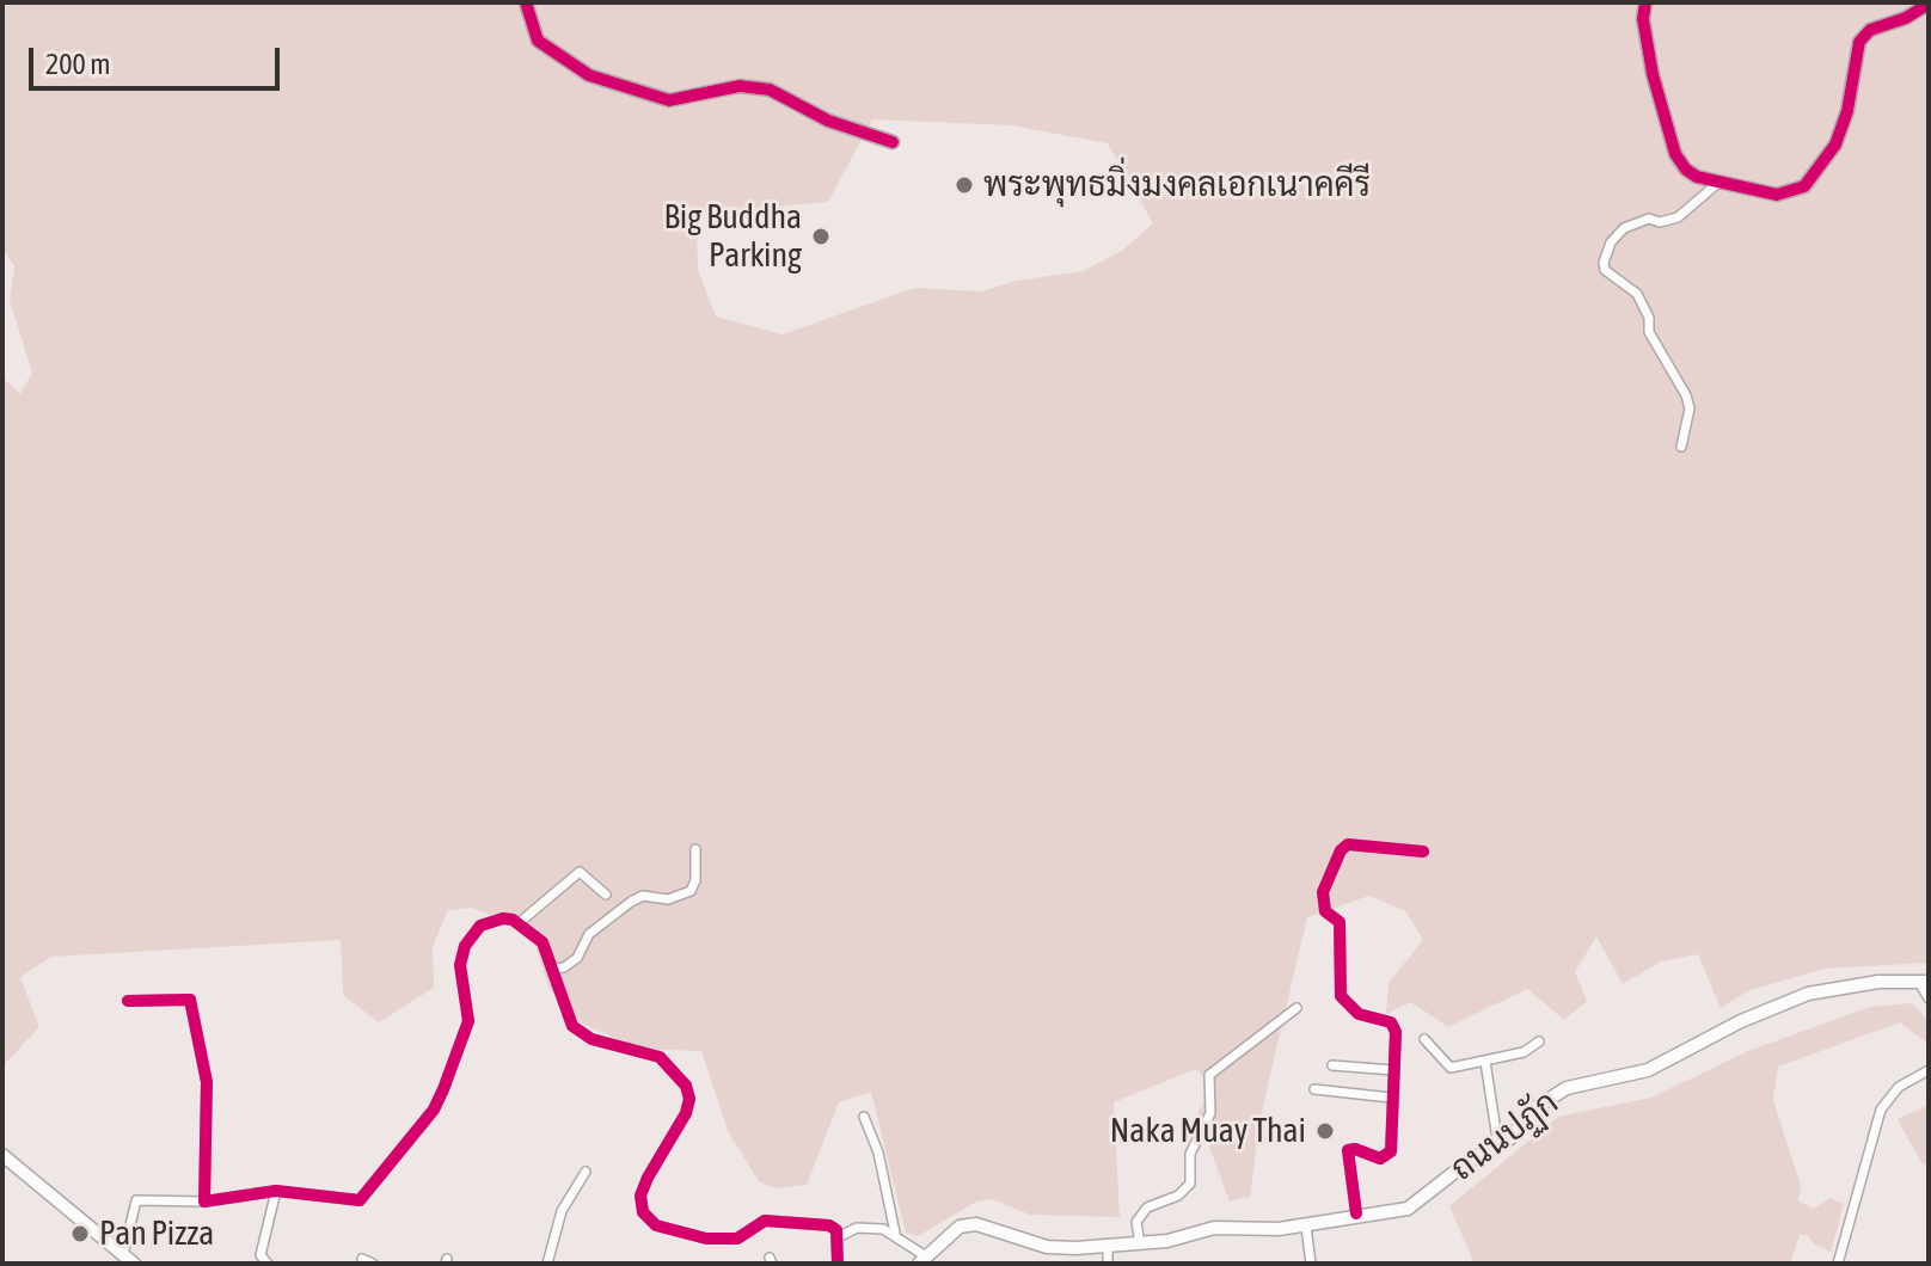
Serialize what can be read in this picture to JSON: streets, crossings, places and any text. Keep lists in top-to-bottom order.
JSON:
{
  "streets": {
    "main road": ["ถนนปฏัก"]
  },
  "places": [
    "พระพุทธมิ่งมงคลเอกเนาคคีรี",
    "Big Buddha Parking",
    "Naka Muay Thai",
    "Pan Pizza"
  ],
  "scale_bar": "200 m"
}
